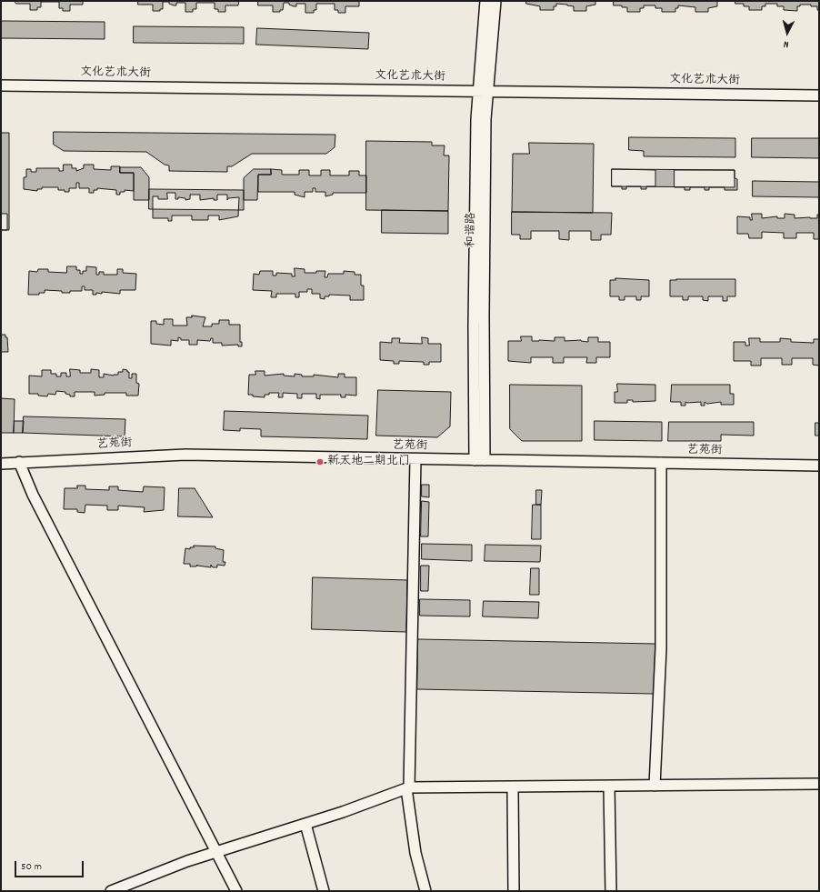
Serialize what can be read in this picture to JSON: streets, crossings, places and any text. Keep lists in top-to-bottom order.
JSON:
{
  "streets": {
    "street": ["文化艺术大街", "和谐路", "艺苑街"]
  },
  "crossings": [
    ["文化艺术大街", "和谐路"],
    ["和谐路", "艺苑街"]
  ],
  "places": ["新天地二期北门"],
  "scale_bar": "50 m",
  "north": "bottom"
}
